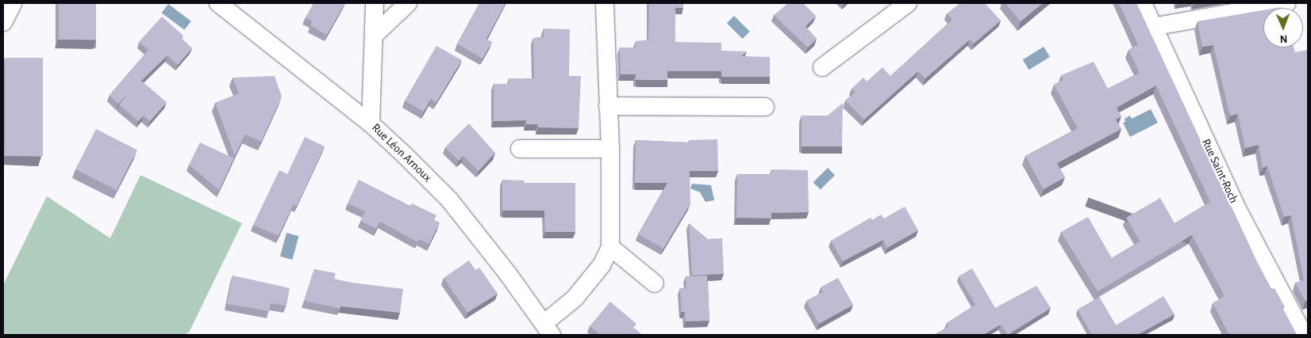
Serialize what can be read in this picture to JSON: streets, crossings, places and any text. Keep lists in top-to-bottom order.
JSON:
{
  "streets": {
    "street": ["Rue Léon Arnoux", "Rue Saint-Roch"]
  },
  "north": "bottom"
}
